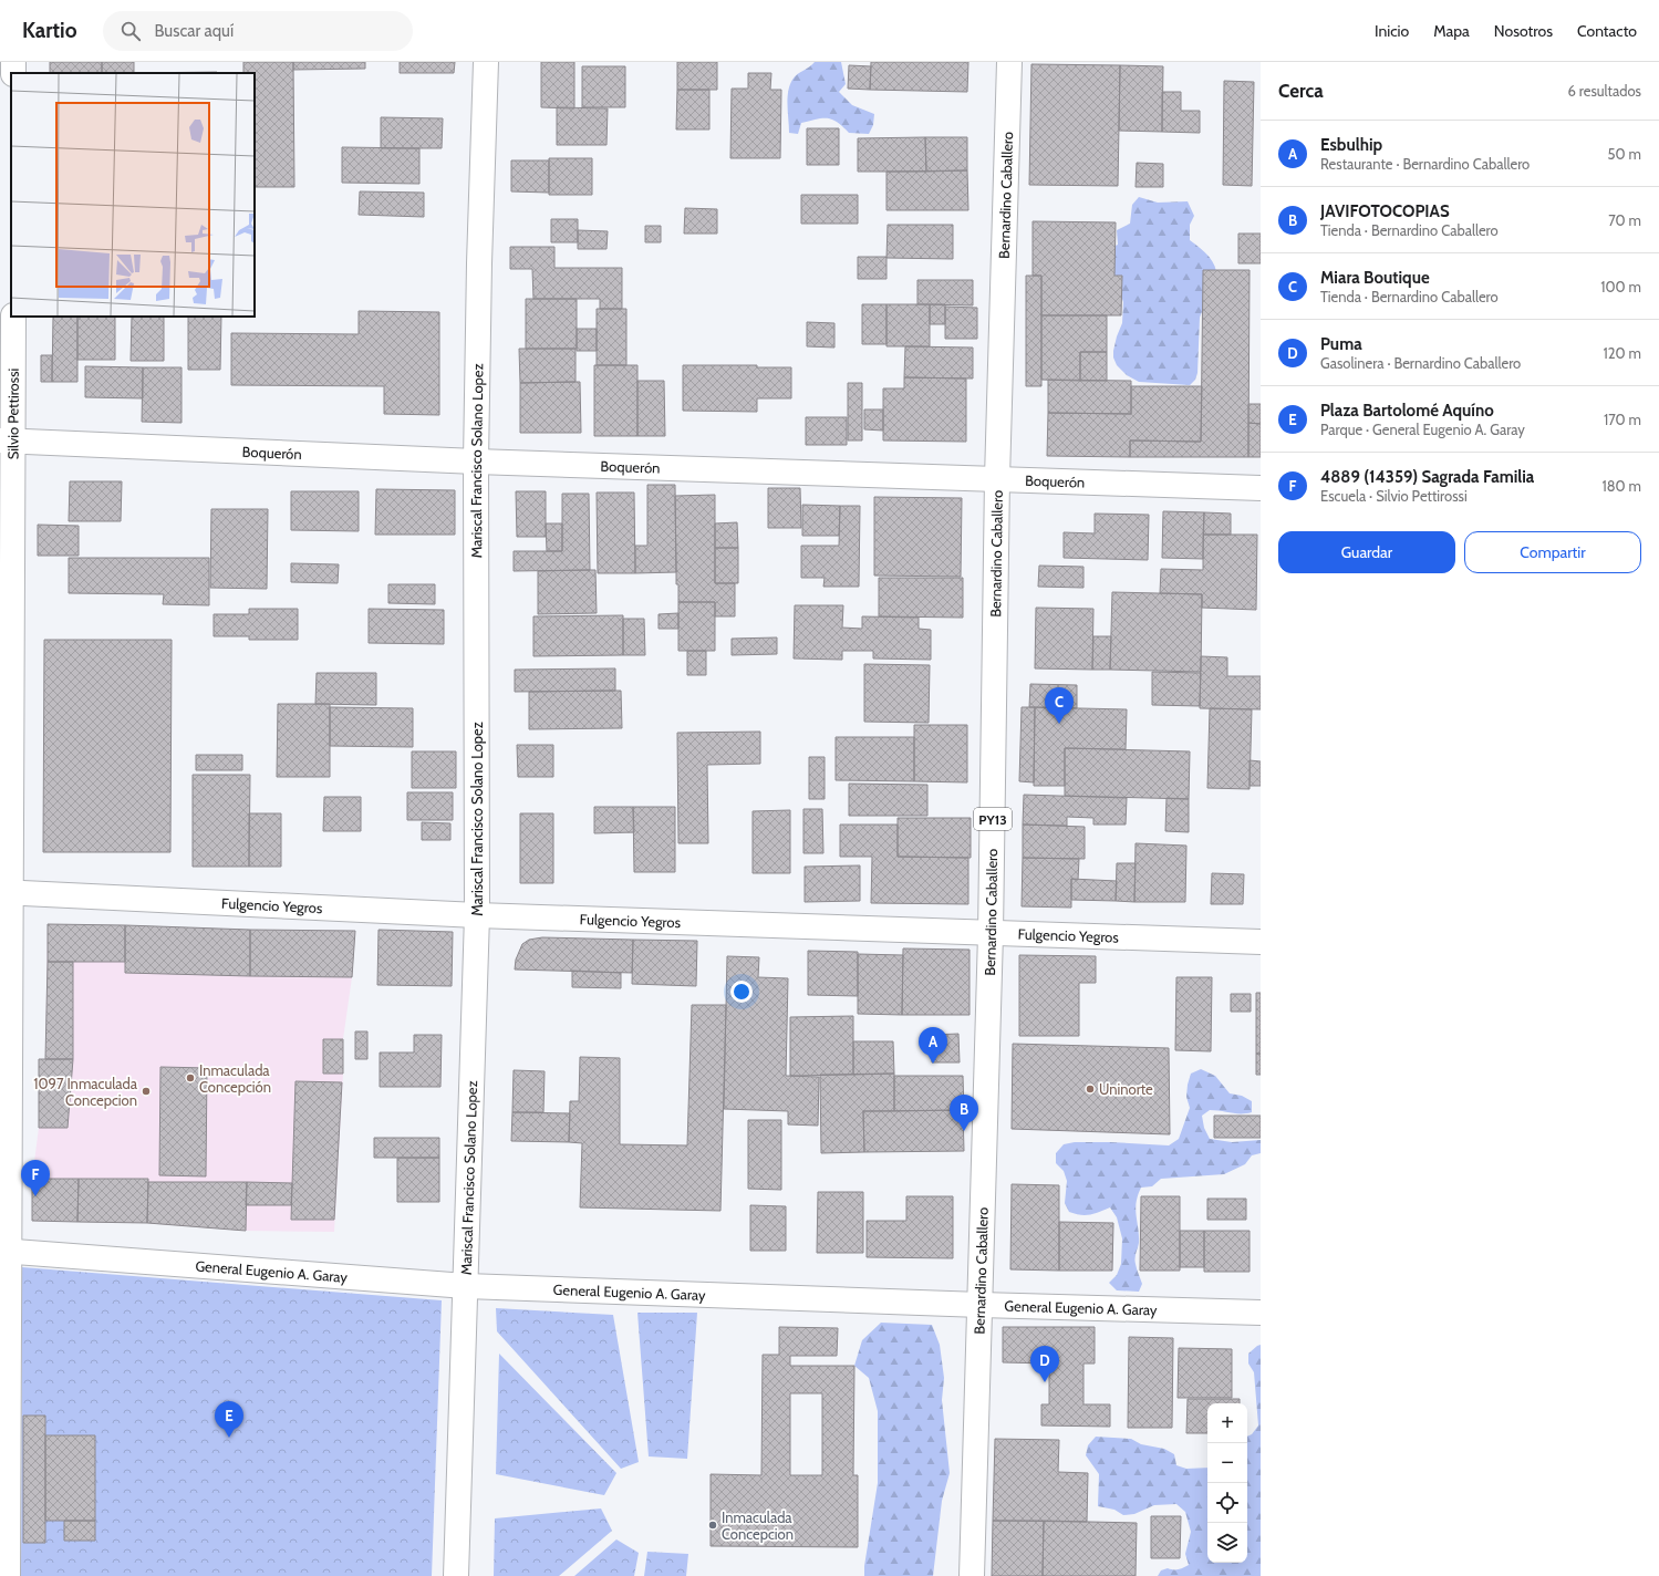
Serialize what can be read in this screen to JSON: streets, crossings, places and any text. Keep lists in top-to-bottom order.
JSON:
{
  "streets": {
    "main road": [
      "Bernardino Caballero",
      "Silvio Pettirossi",
      "Boquerón",
      "Mariscal Francisco Solano Lopez",
      "PY13",
      "Fulgencio Yegros",
      "General Eugenio A. Garay"
    ]
  },
  "crossings": [
    ["Bernardino Caballero", "Boquerón"],
    ["Bernardino Caballero", "Fulgencio Yegros"],
    ["Bernardino Caballero", "General Eugenio A. Garay"],
    ["Silvio Pettirossi", "Boquerón"],
    ["Silvio Pettirossi", "Fulgencio Yegros"],
    ["Silvio Pettirossi", "General Eugenio A. Garay"],
    ["Boquerón", "Mariscal Francisco Solano Lopez"],
    ["Mariscal Francisco Solano Lopez", "Fulgencio Yegros"],
    ["Mariscal Francisco Solano Lopez", "General Eugenio A. Garay"]
  ],
  "places": [
    "Inmaculada Concepción",
    "Uninorte",
    "1097 Inmaculada Concepcion",
    "Inmaculada Concepcion"
  ],
  "page": {
    "header": "Kartio",
    "search": "Buscar aquí",
    "nav": [
      "Inicio",
      "Mapa",
      "Nosotros",
      "Contacto"
    ],
    "heading": ["Cerca", "6 resultados"],
    "list": [
      {
        "mark": "A",
        "name": "Esbulhip",
        "note": "Restaurante · Bernardino Caballero",
        "value": "50 m"
      },
      {
        "mark": "B",
        "name": "JAVIFOTOCOPIAS",
        "note": "Tienda · Bernardino Caballero",
        "value": "70 m"
      },
      {
        "mark": "C",
        "name": "Miara Boutique",
        "note": "Tienda · Bernardino Caballero",
        "value": "100 m"
      },
      {
        "mark": "D",
        "name": "Puma",
        "note": "Gasolinera · Bernardino Caballero",
        "value": "120 m"
      },
      {
        "mark": "E",
        "name": "Plaza Bartolomé Aquíno",
        "note": "Parque · General Eugenio A. Garay",
        "value": "170 m"
      },
      {
        "mark": "F",
        "name": "4889 (14359) Sagrada Familia",
        "note": "Escuela · Silvio Pettirossi",
        "value": "180 m"
      }
    ],
    "buttons": ["Guardar", "Compartir"],
    "pins": [
      "C",
      "A",
      "B",
      "F",
      "D",
      "E"
    ],
    "map_buttons": ["+", "−"]
  }
}
